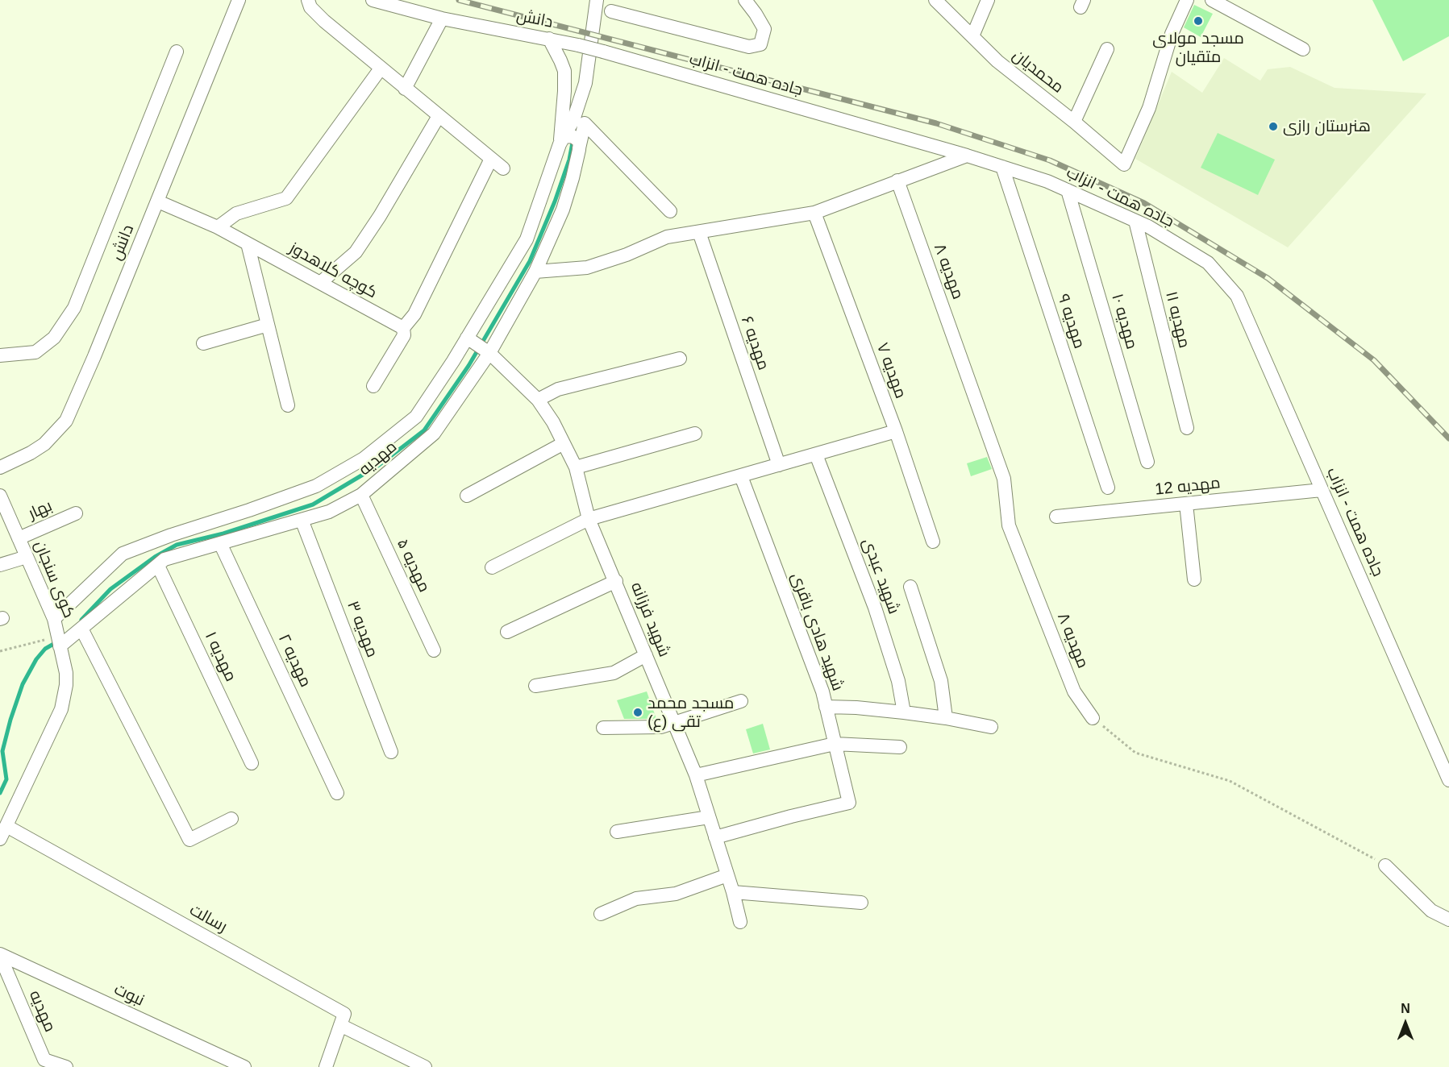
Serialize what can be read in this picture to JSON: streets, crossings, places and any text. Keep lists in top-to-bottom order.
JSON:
{
  "streets": {
    "street": [
      "دانش",
      "محمدیان",
      "جاده همت - انزاب",
      "کوچه کلاهدوز",
      "مهدیه ۸",
      "مهدیه ۱۱",
      "مهدیه ۹",
      "مهدیه ۱۰",
      "مهدیه ۶",
      "مهدیه ۷",
      "مهدیه",
      "مهدیه 12",
      "بهار",
      "مهدیه ۵",
      "شهید عبدی",
      "کوی سنجان",
      "شهید فرزانه",
      "مهدیه ۳",
      "شهید هادی باقری",
      "مهدیه ۱",
      "مهدیه ۲",
      "رسالت",
      "نبوت"
    ]
  },
  "crossings": [
    ["دانش", "جاده همت - انزاب"],
    ["دانش", "کوچه کلاهدوز"],
    ["جاده همت - انزاب", "مهدیه ۱۱"],
    ["جاده همت - انزاب", "مهدیه ۹"],
    ["جاده همت - انزاب", "مهدیه ۱۰"],
    ["جاده همت - انزاب", "مهدیه 12"],
    ["مهدیه", "مهدیه ۵"],
    ["مهدیه", "کوی سنجان"],
    ["مهدیه", "شهید فرزانه"],
    ["مهدیه", "مهدیه ۳"],
    ["مهدیه", "مهدیه ۱"],
    ["مهدیه", "مهدیه ۲"],
    ["مهدیه", "نبوت"],
    ["بهار", "کوی سنجان"],
    ["کوی سنجان", "رسالت"],
    ["شهید فرزانه", "شهید هادی باقری"]
  ],
  "places": ["مسجد مولای متقیان", "هنرستان رازی", "مسجد محمد تقی (ع)"],
  "north": "top"
}
